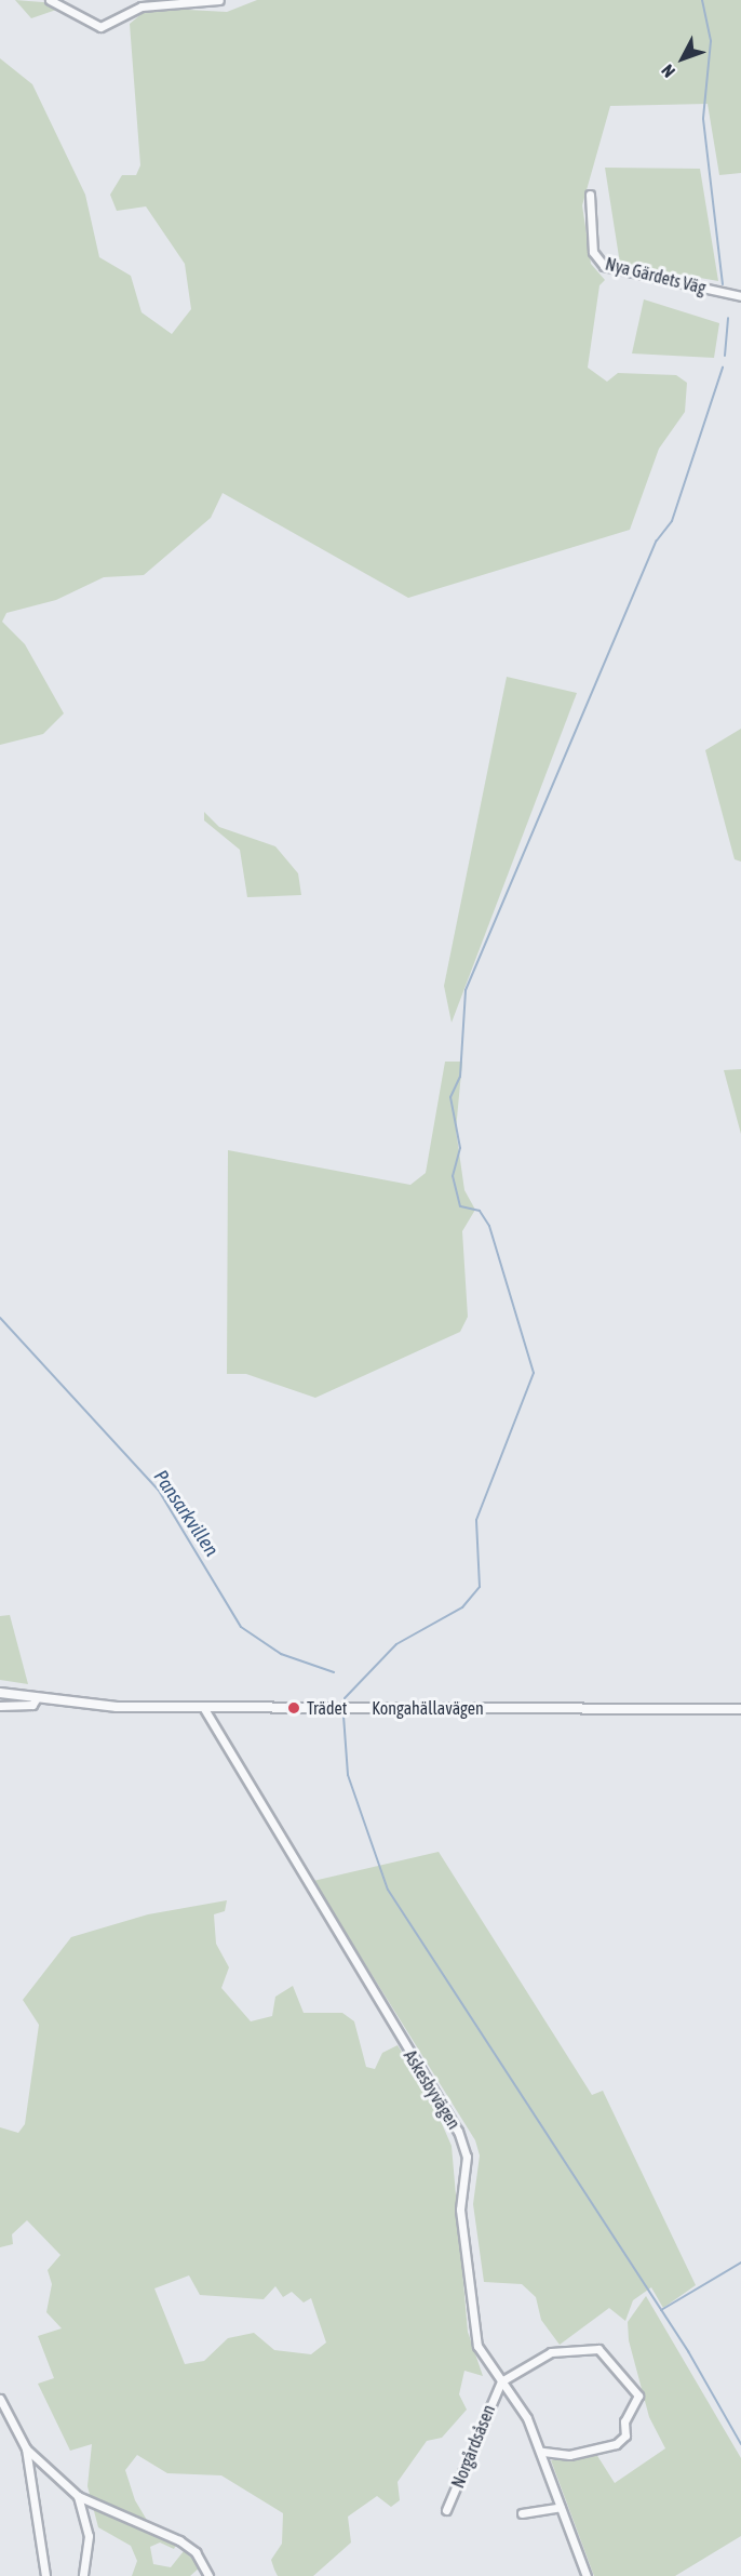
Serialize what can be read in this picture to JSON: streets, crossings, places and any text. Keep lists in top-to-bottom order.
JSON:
{
  "streets": {
    "street": [
      "Nya Gärdets Väg",
      "Kongahällavägen",
      "Askesbyvägen",
      "Norgårdsåsen"
    ]
  },
  "crossings": [
    ["Kongahällavägen", "Askesbyvägen"],
    ["Askesbyvägen", "Norgårdsåsen"]
  ],
  "water": ["Pansarkvillen"],
  "places": ["Trädet"],
  "north": "bottom left"
}
